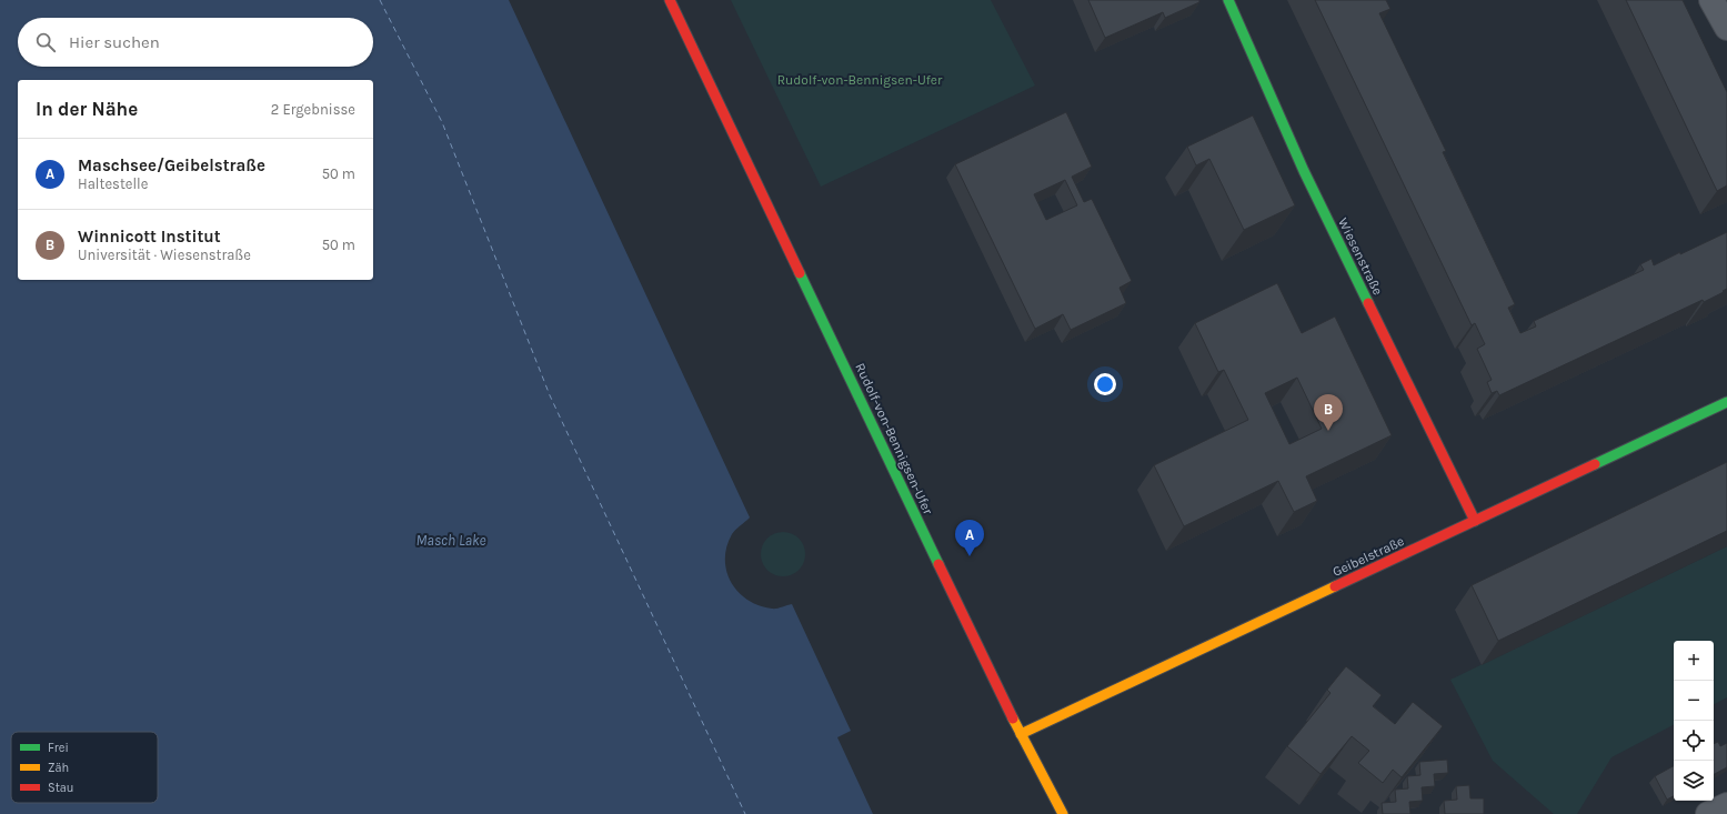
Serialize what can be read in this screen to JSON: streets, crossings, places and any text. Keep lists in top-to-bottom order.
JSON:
{
  "streets": {
    "street": ["Wiesenstraße", "Rudolf-von-Bennigsen-Ufer", "Geibelstraße"]
  },
  "crossings": [
    ["Wiesenstraße", "Geibelstraße"],
    ["Rudolf-von-Bennigsen-Ufer", "Geibelstraße"]
  ],
  "water": ["Masch Lake"],
  "parks": ["Rudolf-von-Bennigsen-Ufer"],
  "legend": ["Frei", "Zäh", "Stau"],
  "page": {
    "search": "Hier suchen",
    "heading": ["In der Nähe", "2 Ergebnisse"],
    "list": [
      {
        "mark": "A",
        "name": "Maschsee/Geibelstraße",
        "note": "Haltestelle",
        "value": "50 m"
      },
      {
        "mark": "B",
        "name": "Winnicott Institut",
        "note": "Universität · Wiesenstraße",
        "value": "50 m"
      }
    ],
    "pins": ["B", "A"],
    "map_buttons": ["+", "−"]
  }
}
